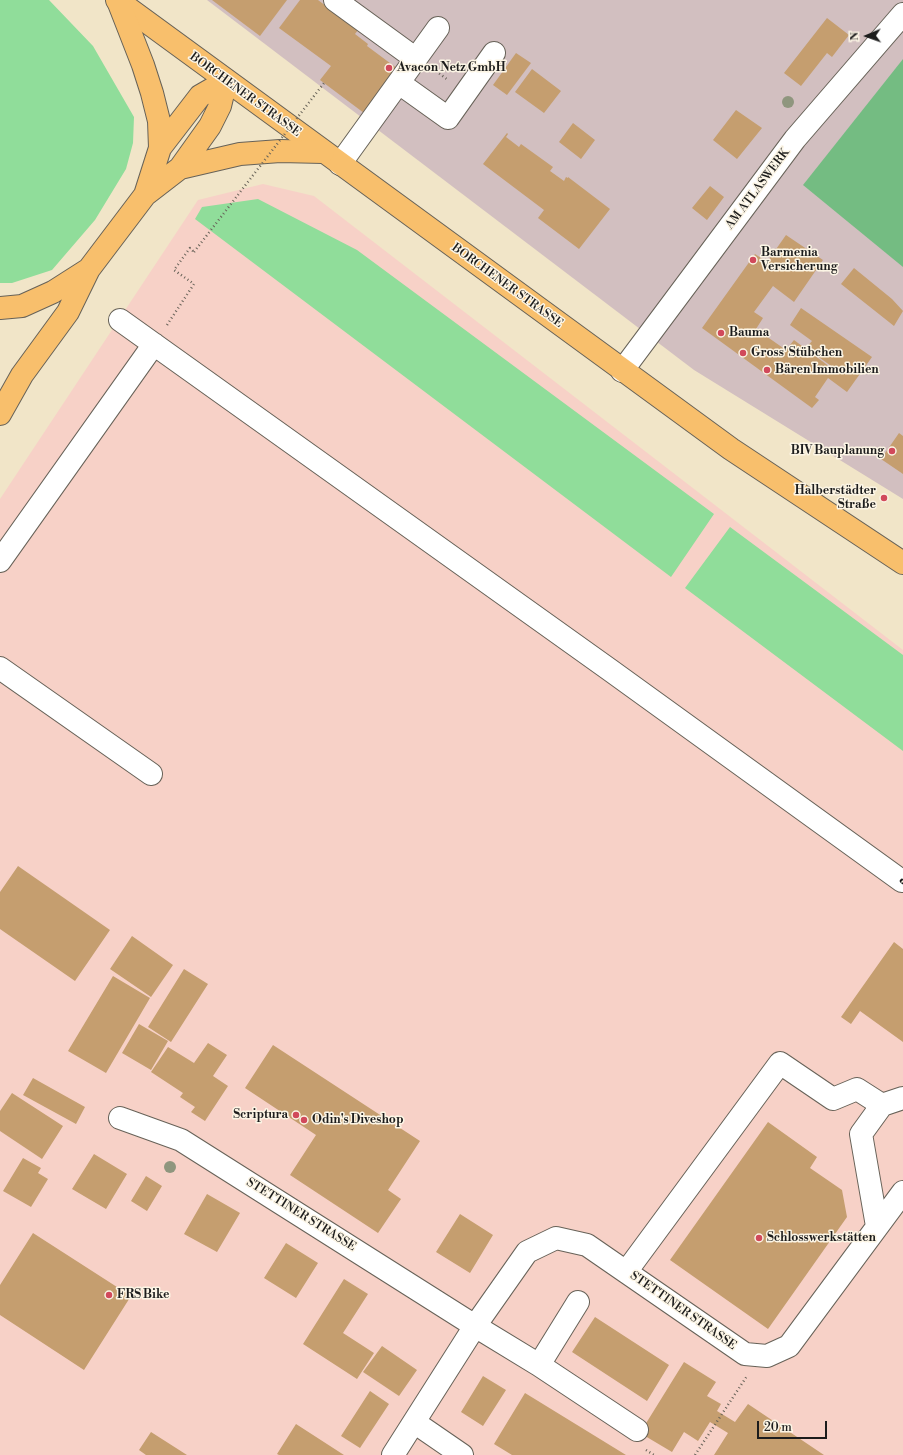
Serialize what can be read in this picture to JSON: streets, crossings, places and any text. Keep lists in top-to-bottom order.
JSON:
{
  "streets": {
    "main road": ["BORCHENER STRASSE"],
    "street": ["AM ATLASWERK", "STETTINER STRASSE"]
  },
  "crossings": [
    ["BORCHENER STRASSE", "AM ATLASWERK"]
  ],
  "places": [
    "Avacon Netz GmbH",
    "Barmenia Versicherung",
    "Bauma",
    "Gross' Stübchen",
    "Bären Immobilien",
    "BIV Bauplanung",
    "Halberstädter Straße",
    "Scriptura",
    "Odin's Diveshop",
    "Schlosswerkstätten",
    "FRS Bike"
  ],
  "scale_bar": "20 m",
  "north": "left"
}
